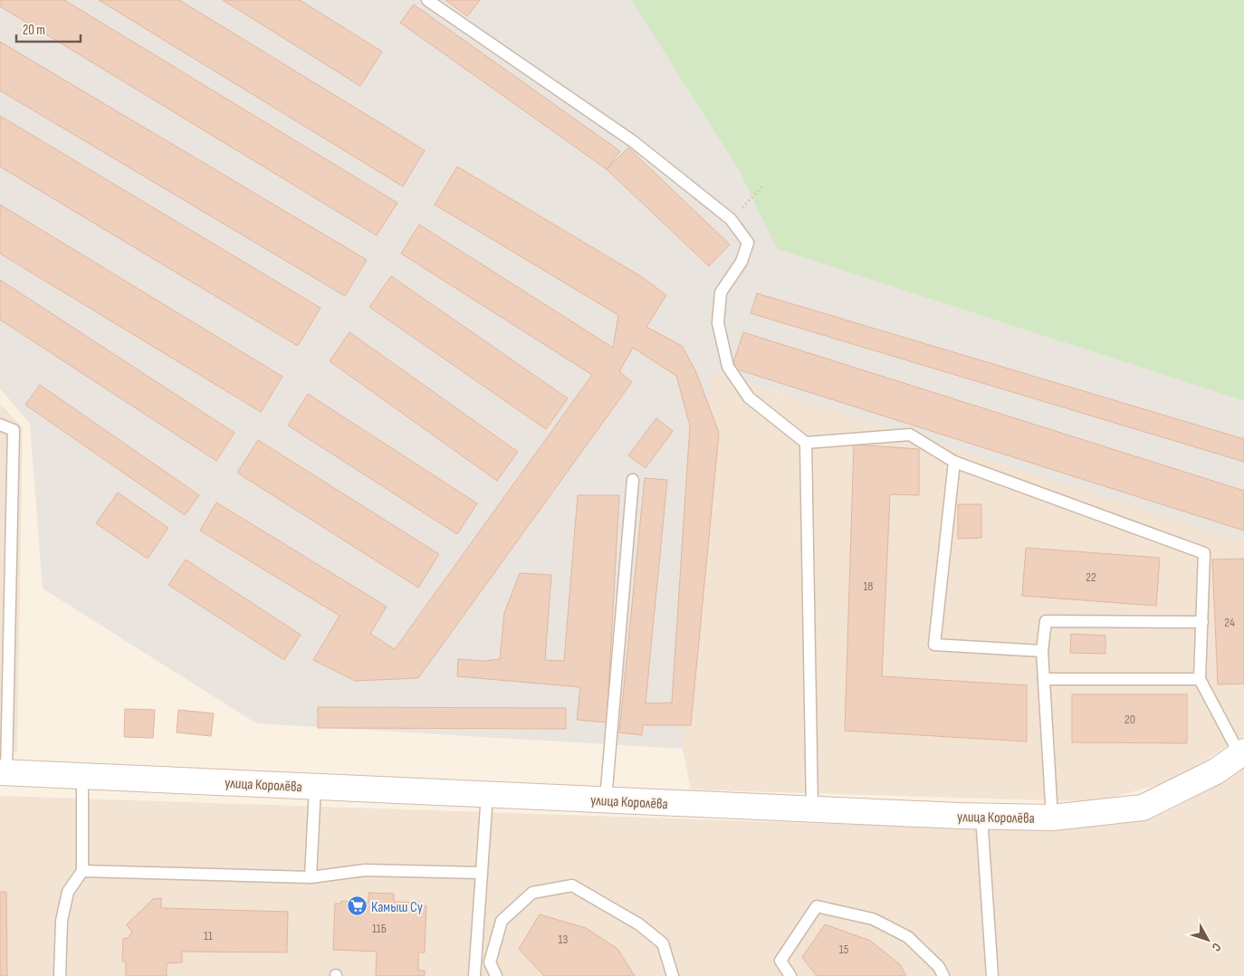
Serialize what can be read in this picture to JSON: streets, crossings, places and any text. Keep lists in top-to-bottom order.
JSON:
{
  "streets": {
    "street": ["улица Королёва"]
  },
  "places": {
    "supermarket": ["Камыш Су"]
  },
  "house_numbers": [
    "22",
    "18",
    "24",
    "20",
    "11Б",
    "11",
    "13",
    "15"
  ],
  "scale_bar": "20 m",
  "north": "bottom right"
}
